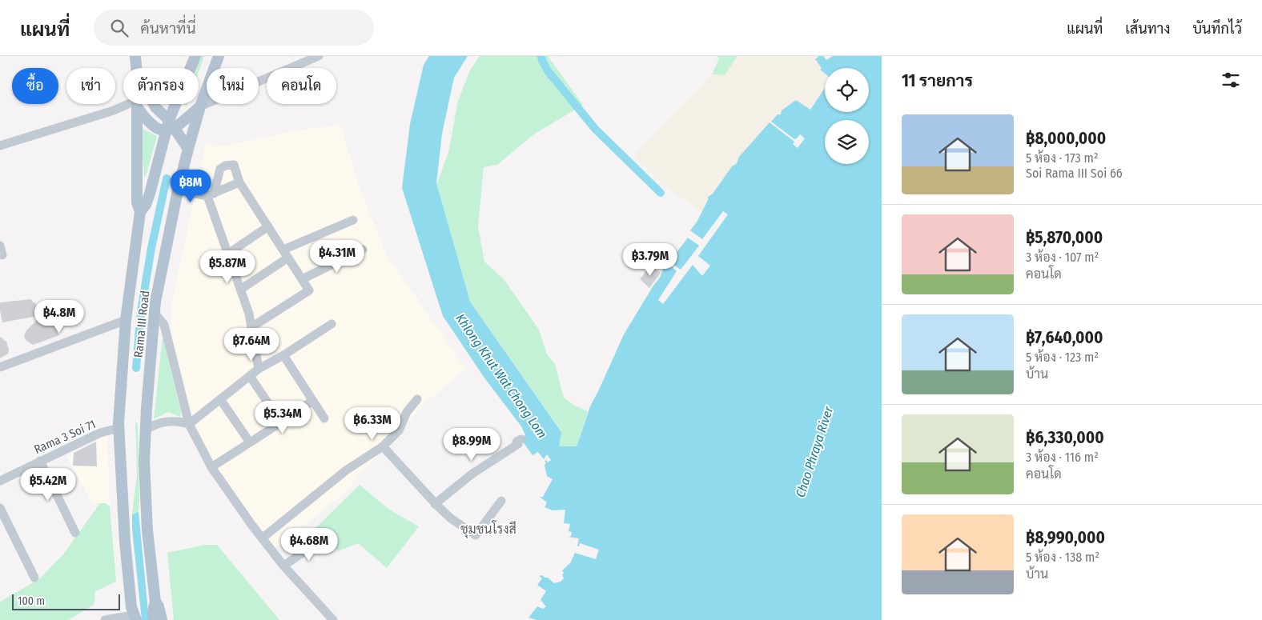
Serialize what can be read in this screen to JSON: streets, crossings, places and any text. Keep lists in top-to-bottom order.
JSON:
{
  "streets": {
    "main road": ["Rama III Road"],
    "street": ["Rama 3 Soi 71"]
  },
  "crossings": [
    ["Rama III Road", "Rama 3 Soi 71"]
  ],
  "districts": ["ชุมชนโรงสี"],
  "water": ["Khlong Khut Wat Chong Lom", "Chao Phraya River"],
  "scale_bar": "100 m",
  "page": {
    "header": "แผนที่",
    "search": "ค้นหาที่นี่",
    "nav": ["แผนที่", "เส้นทาง", "บันทึกไว้"],
    "heading": "11 รายการ",
    "chip": [
      "ซื้อ",
      "เช่า",
      "ตัวกรอง",
      "ใหม่",
      "คอนโด"
    ],
    "list": [
      {
        "name": "฿8,000,000",
        "note": "5 ห้อง · 173 m² · Soi Rama III Soi 66"
      },
      {
        "name": "฿5,870,000",
        "note": "3 ห้อง · 107 m² · คอนโด"
      },
      {
        "name": "฿7,640,000",
        "note": "5 ห้อง · 123 m² · บ้าน"
      },
      {
        "name": "฿6,330,000",
        "note": "3 ห้อง · 116 m² · คอนโด"
      },
      {
        "name": "฿8,990,000",
        "note": "5 ห้อง · 138 m² · บ้าน"
      }
    ],
    "price": [
      "฿8M",
      "฿4.31M",
      "฿3.79M",
      "฿5.87M",
      "฿4.8M",
      "฿7.64M",
      "฿5.34M",
      "฿6.33M",
      "฿8.99M",
      "฿5.42M",
      "฿4.68M"
    ],
    "scale": "100 m"
  }
}
